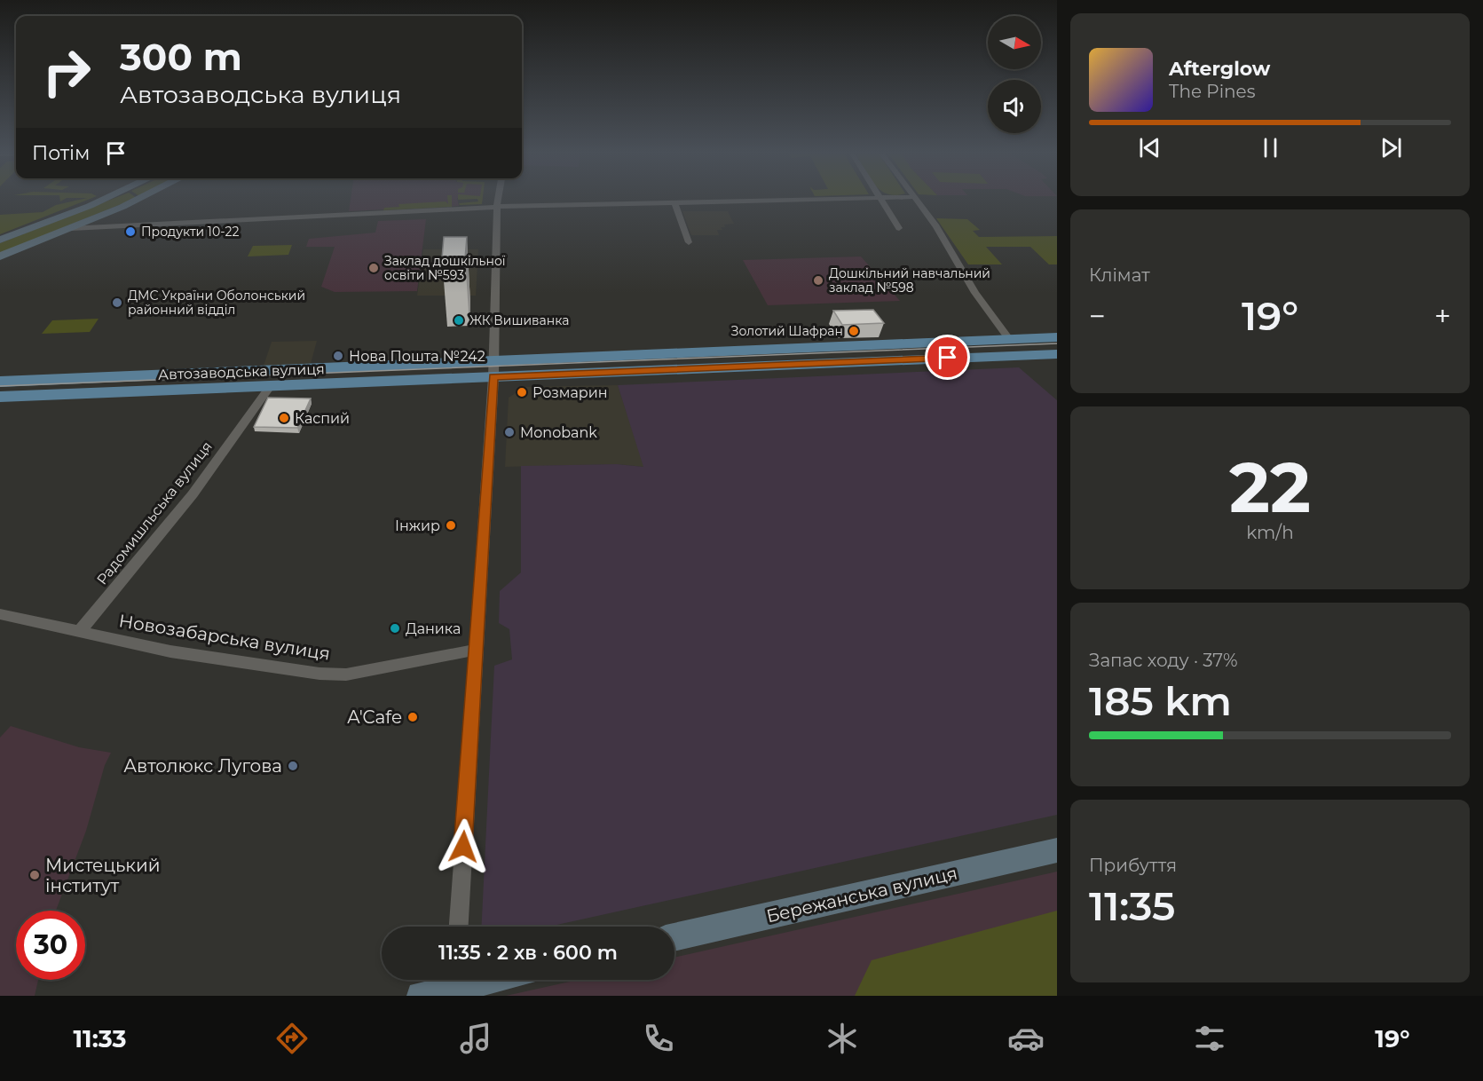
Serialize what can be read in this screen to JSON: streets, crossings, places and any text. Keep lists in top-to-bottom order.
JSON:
{
  "streets": {
    "main road": ["Автозаводська вулиця", "Бережанська вулиця"],
    "street": ["Радомишльська вулиця", "Новозабарська вулиця"]
  },
  "crossings": [
    ["Автозаводська вулиця", "Радомишльська вулиця"],
    ["Радомишльська вулиця", "Новозабарська вулиця"]
  ],
  "places": [
    "Продукти 10-22",
    "Заклад дошкільної освіти №593",
    "Дошкільний навчальний заклад №598",
    "ДМС України Оболонський районний відділ",
    "ЖК Вишиванка",
    "Золотий Шафран",
    "Нова Пошта №242",
    "Розмарин",
    "Каспий",
    "Monobank",
    "Інжир",
    "Даника",
    "A'Cafe",
    "Автолюкс Лугова",
    "Мистецький інститут"
  ],
  "north": "right",
  "page": {
    "turn": ["300 m", "Автозаводська вулиця"],
    "song": ["Afterglow", "The Pines"],
    "then": "Потім",
    "tile": [
      "Клімат",
      ["22", "km/h"],
      ["Запас ходу · 37%", "185 km"],
      ["Прибуття", "11:35"]
    ],
    "heat": ["−", "19°", "+"],
    "limit": "30",
    "trip": "11:35 · 2 хв · 600 m",
    "tabs": ["11:33", "19°"]
  }
}
